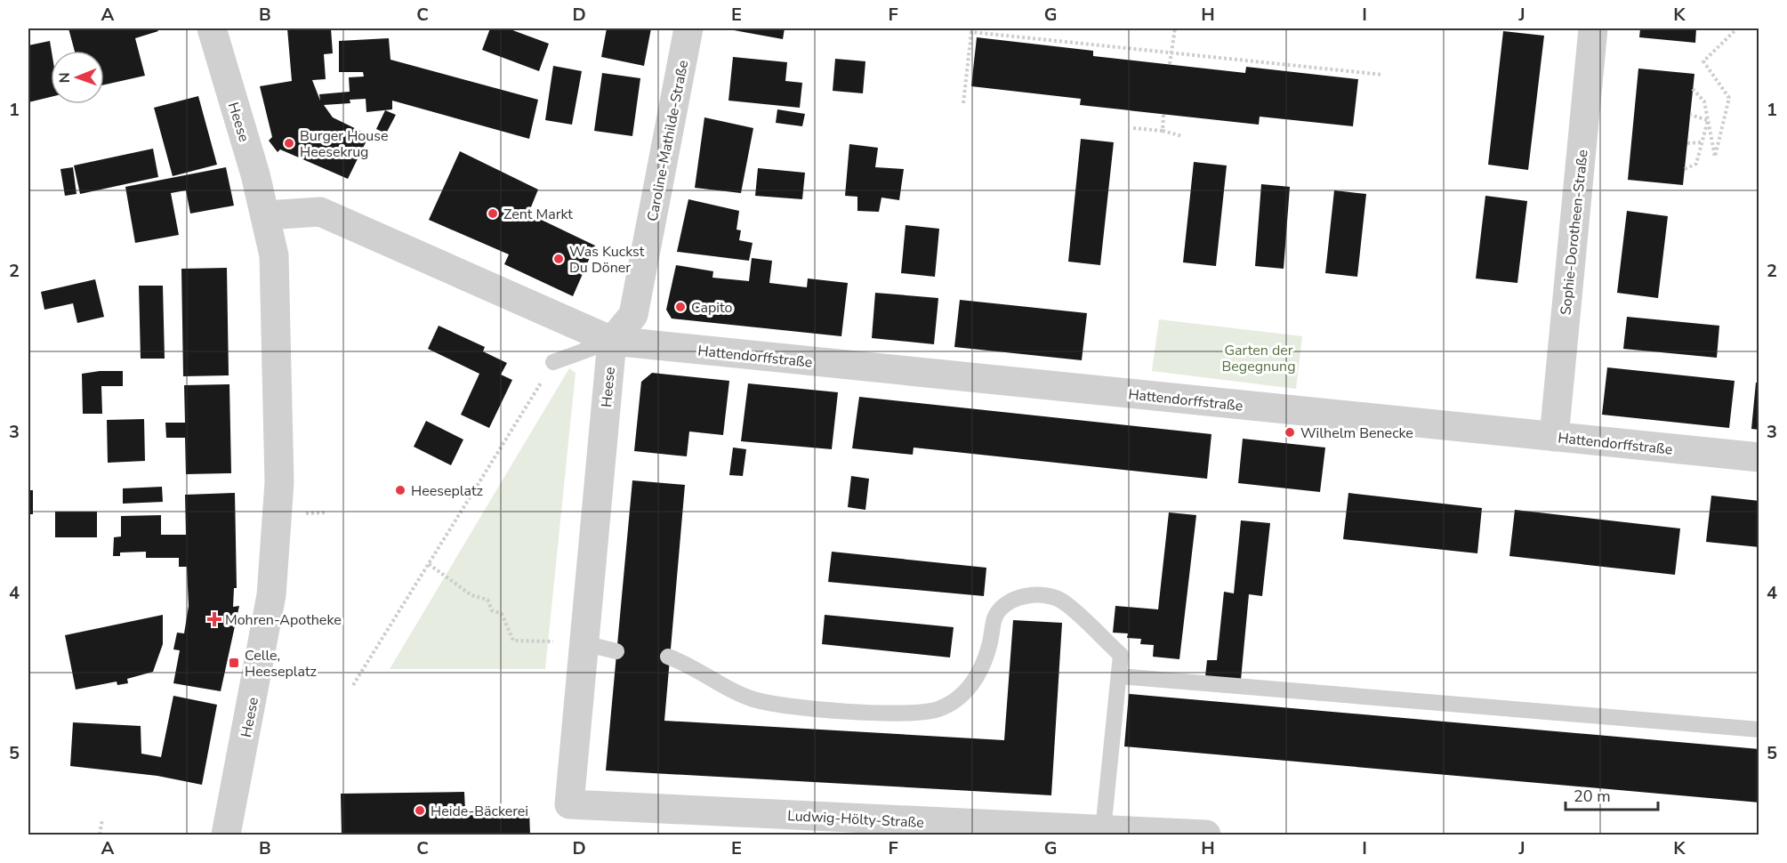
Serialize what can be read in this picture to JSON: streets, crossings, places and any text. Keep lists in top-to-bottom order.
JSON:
{
  "streets": {
    "street": [
      "Heese",
      "Caroline-Mathilde-Straße",
      "Sophie-Dorotheen-Straße",
      "Hattendorffstraße",
      "Ludwig-Hölty-Straße"
    ]
  },
  "crossings": [
    ["Heese", "Caroline-Mathilde-Straße"],
    ["Heese", "Hattendorffstraße"],
    ["Heese", "Ludwig-Hölty-Straße"],
    ["Caroline-Mathilde-Straße", "Hattendorffstraße"],
    ["Sophie-Dorotheen-Straße", "Hattendorffstraße"]
  ],
  "parks": ["Garten der Begegnung"],
  "places": {
    "other": [
      "Burger House Heesekrug",
      "Zent Markt",
      "Was Kuckst Du Döner",
      "Capito",
      "Wilhelm Benecke",
      "Heeseplatz",
      "Heide-Bäckerei"
    ],
    "health": ["Mohren-Apotheke"],
    "transit": ["Celle, Heeseplatz"]
  },
  "scale_bar": "20 m",
  "north": "left",
  "grid": {
    "columns": [
      "A",
      "B",
      "C",
      "D",
      "E",
      "F",
      "G",
      "H",
      "I",
      "J",
      "K"
    ],
    "rows": [
      "1",
      "2",
      "3",
      "4",
      "5"
    ]
  }
}
